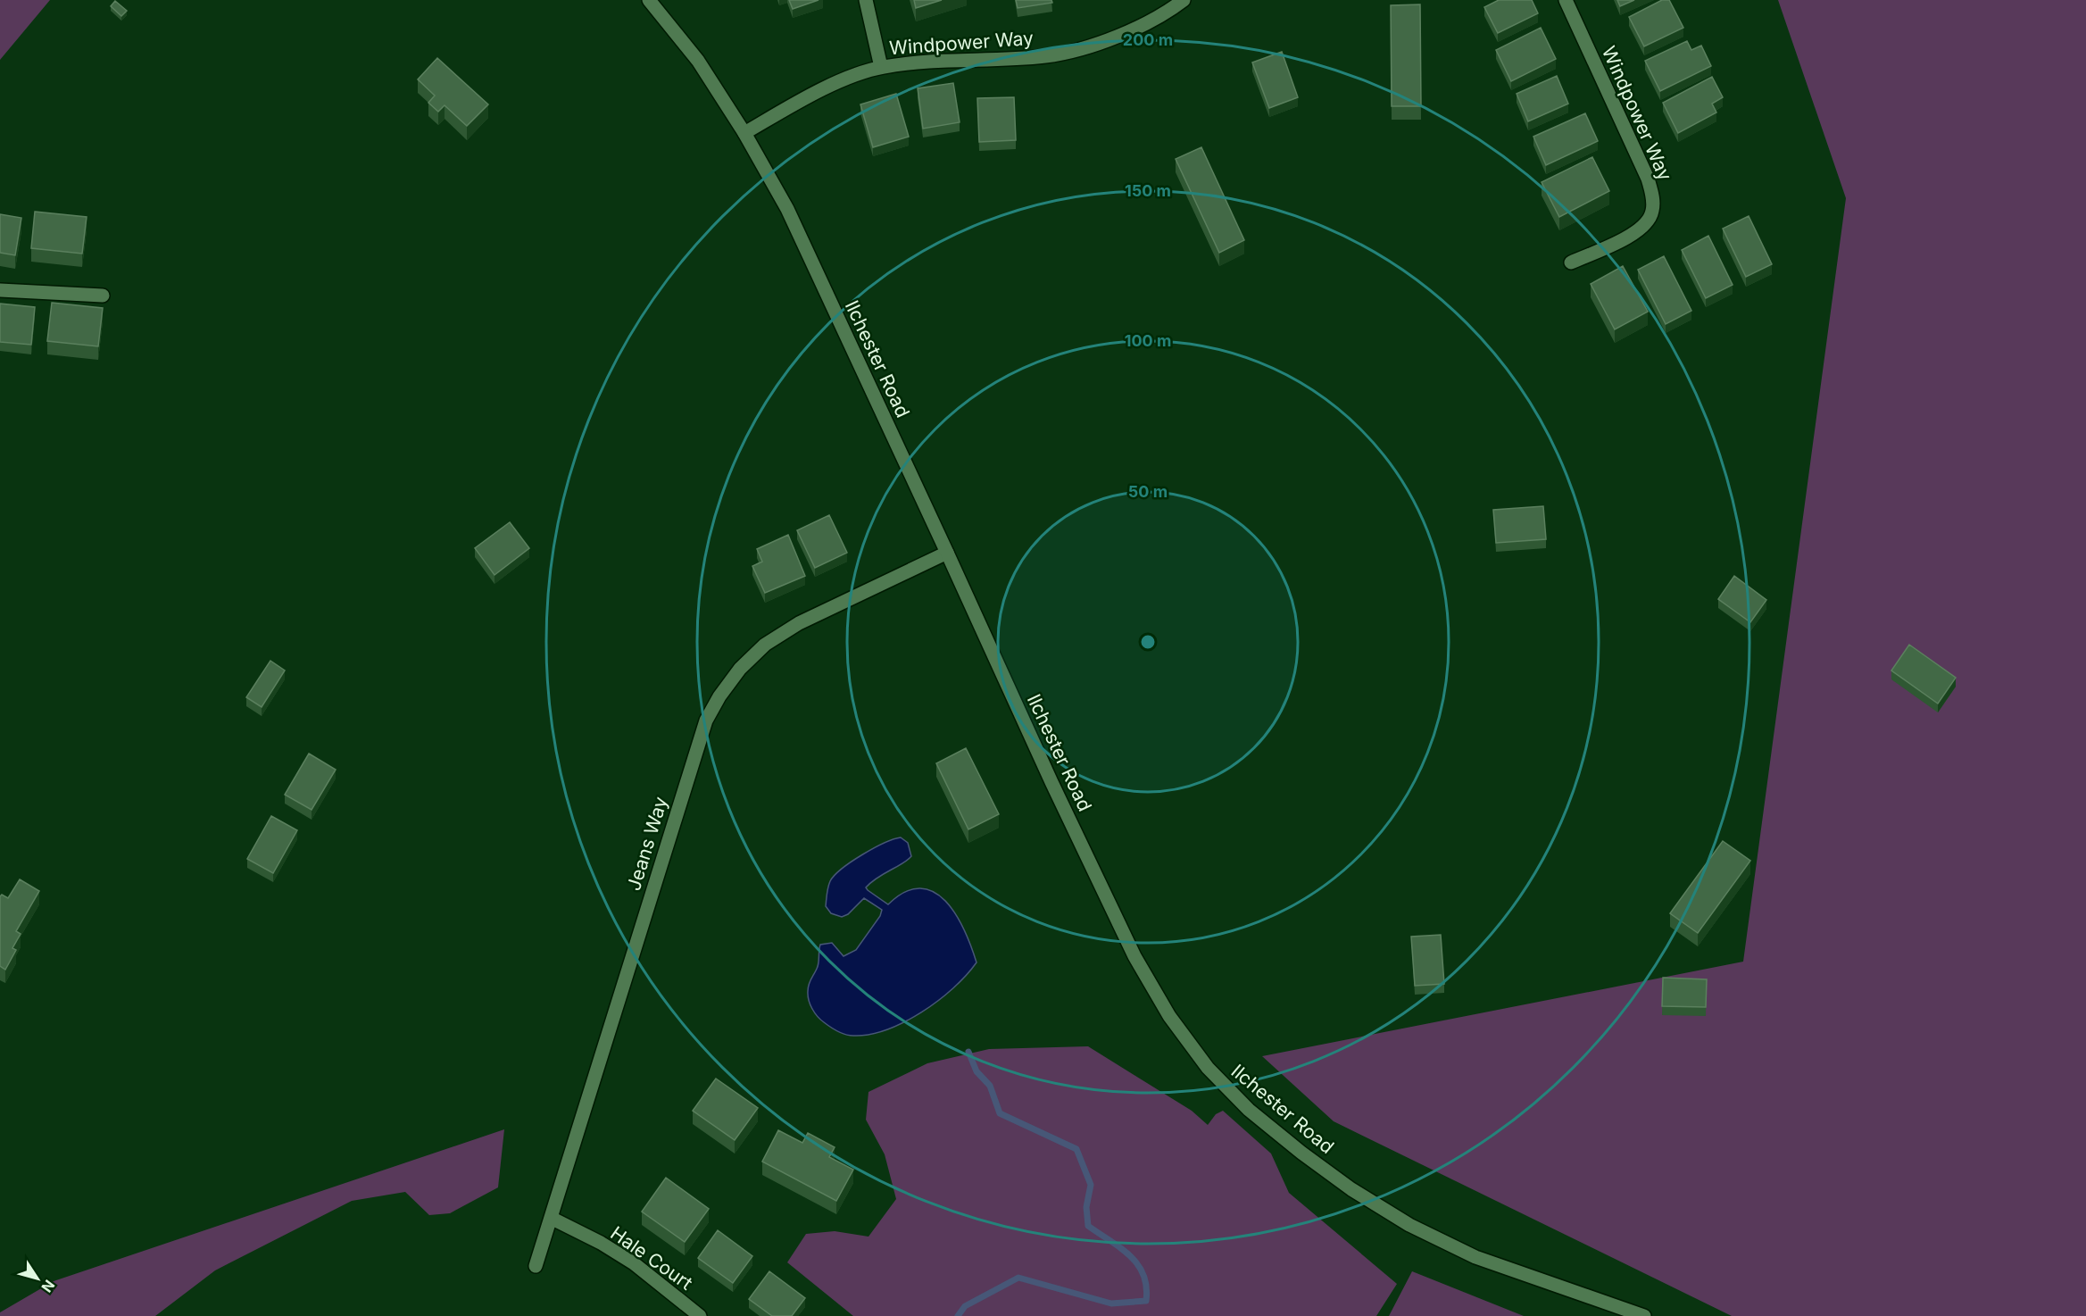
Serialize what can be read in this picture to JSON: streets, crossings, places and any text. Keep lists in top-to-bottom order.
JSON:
{
  "streets": {
    "street": [
      "Windpower Way",
      "Ilchester Road",
      "Jeans Way",
      "Hale Court"
    ]
  },
  "crossings": [
    ["Windpower Way", "Ilchester Road"],
    ["Ilchester Road", "Jeans Way"],
    ["Jeans Way", "Hale Court"]
  ],
  "north": "bottom right",
  "rings": [
    "200 m",
    "150 m",
    "100 m",
    "50 m"
  ]
}
